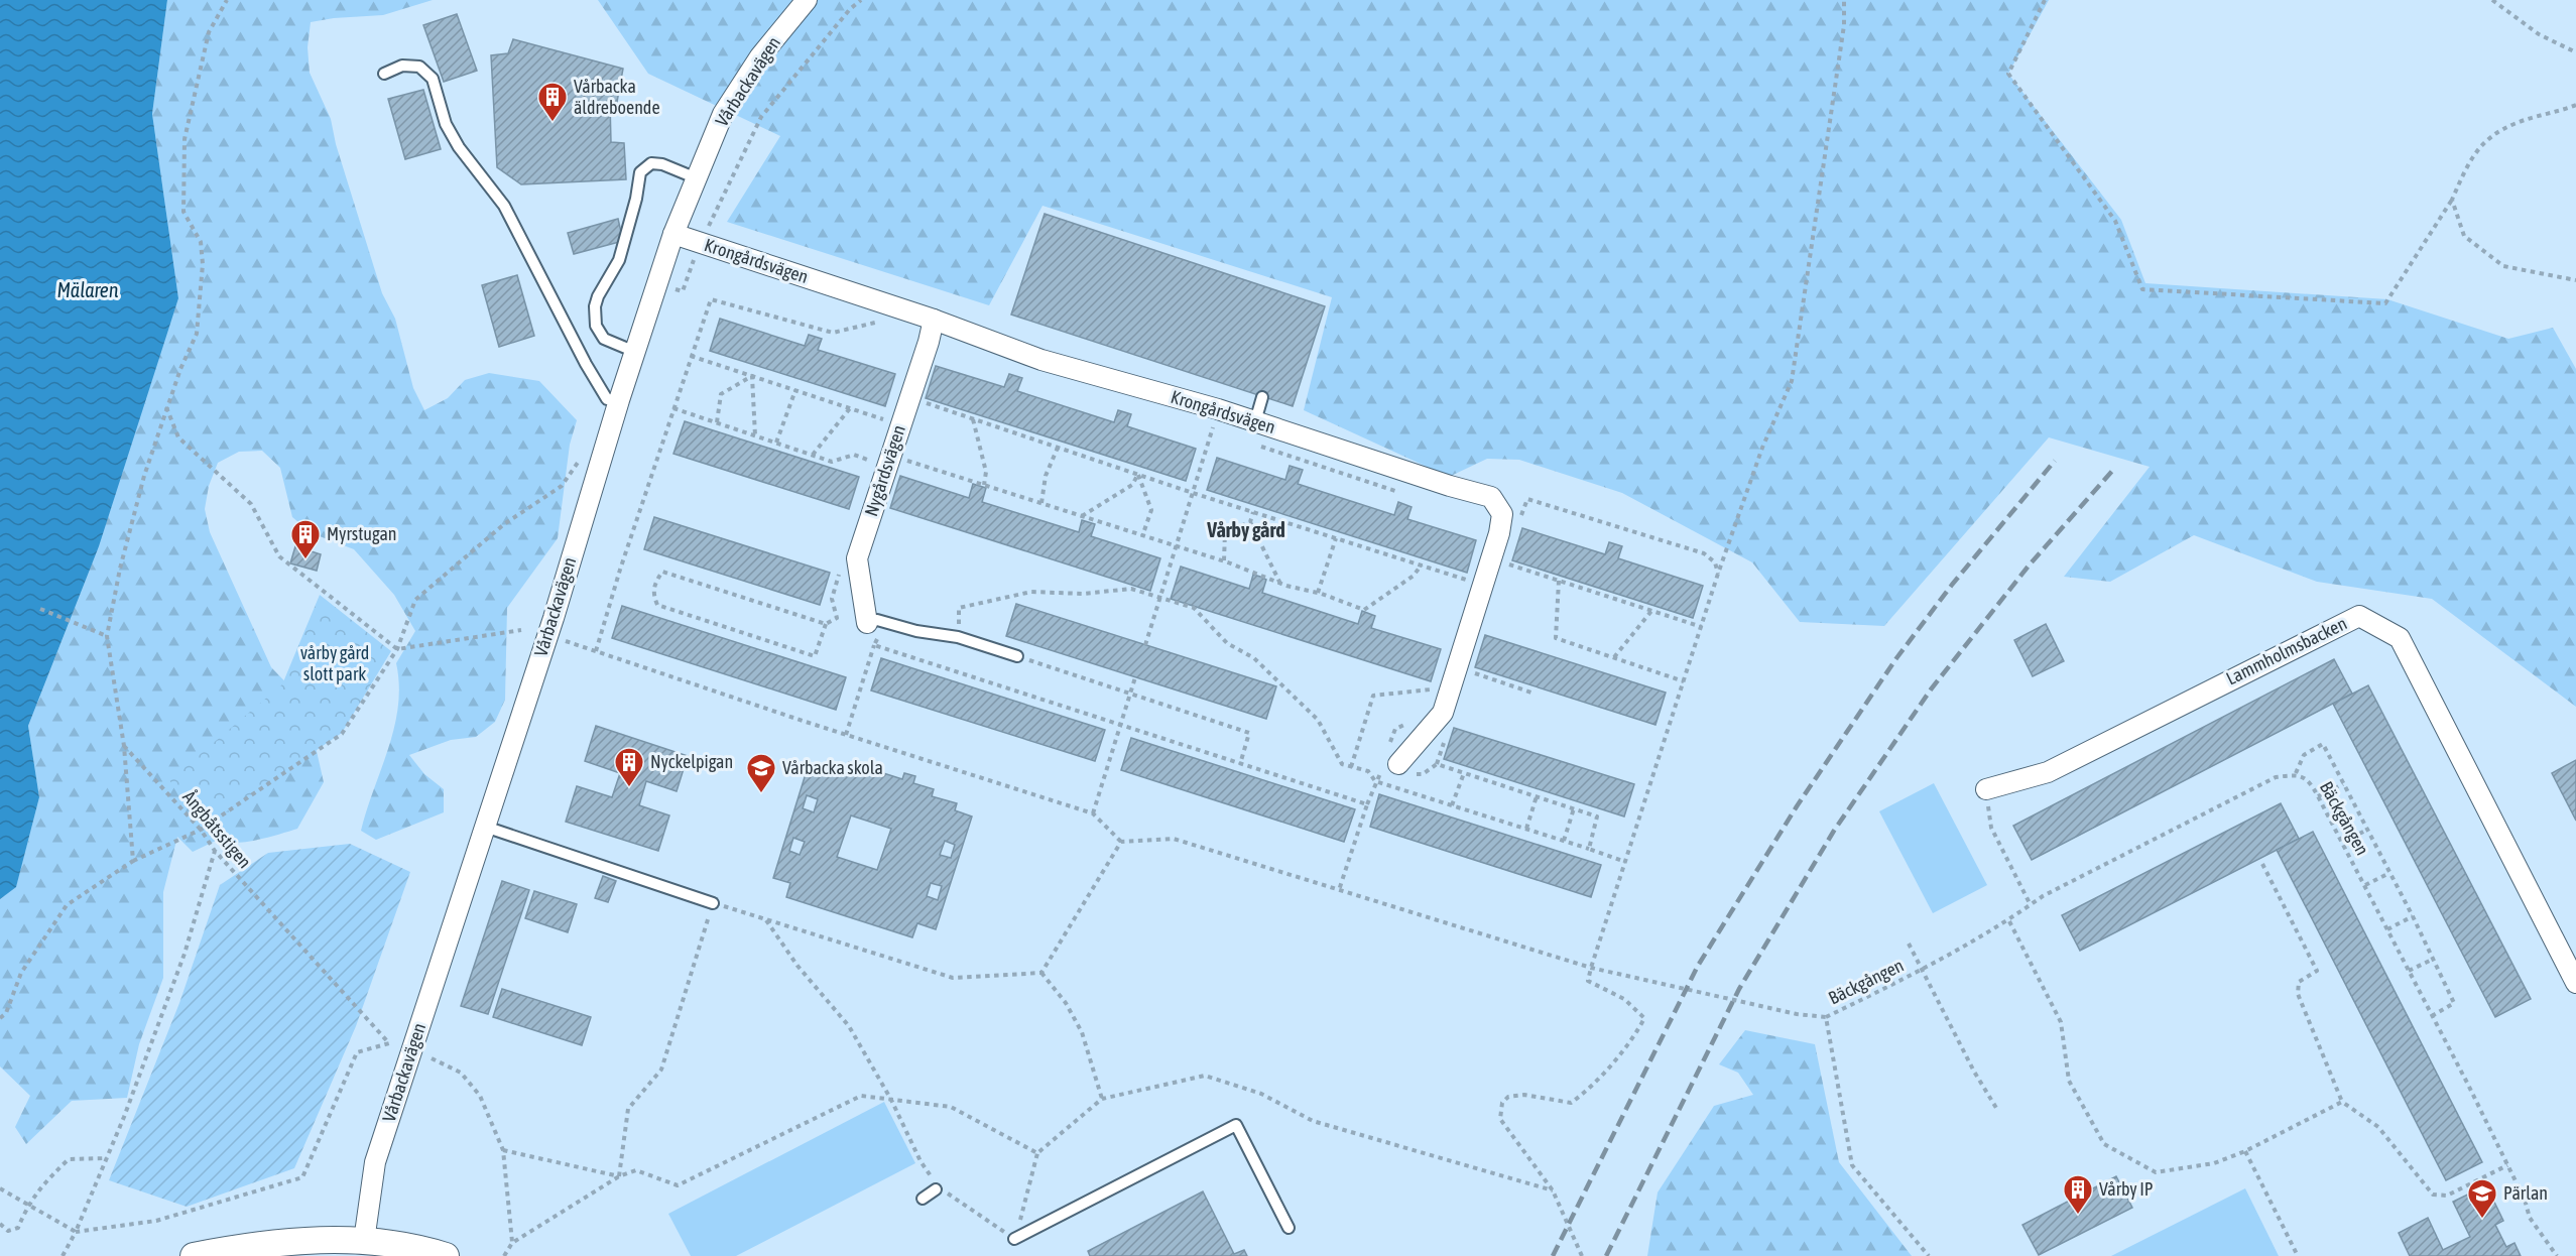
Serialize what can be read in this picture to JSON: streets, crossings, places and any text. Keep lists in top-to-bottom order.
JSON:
{
  "streets": {
    "street": [
      "Vårbackavägen",
      "Krongårdsvägen",
      "Nygårdsvägen",
      "Lammholmsbacken"
    ],
    "path": ["Bäckgången", "Ångbåtsstigen"]
  },
  "crossings": [
    ["Vårbackavägen", "Krongårdsvägen"],
    ["Krongårdsvägen", "Nygårdsvägen"]
  ],
  "districts": ["Vårby gård"],
  "water": ["Mälaren"],
  "parks": ["vårby gård slott park"],
  "places": {
    "building": [
      "Vårbacka äldreboende",
      "Myrstugan",
      "Nyckelpigan",
      "Vårby IP"
    ],
    "school or university": ["Vårbacka skola", "Pärlan"]
  }
}
